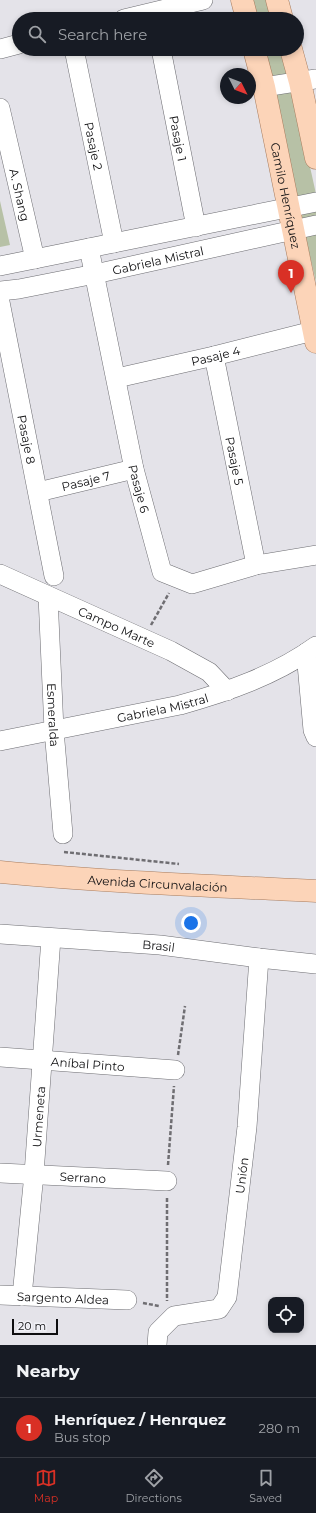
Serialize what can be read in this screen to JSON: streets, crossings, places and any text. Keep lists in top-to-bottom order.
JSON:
{
  "streets": {
    "main road": ["Camilo Henríquez", "Avenida Circunvalación"],
    "street": [
      "Pasaje 1",
      "Pasaje 2",
      "A. Shang",
      "Gabriela Mistral",
      "Pasaje 4",
      "Pasaje 8",
      "Pasaje 5",
      "Pasaje 7",
      "Pasaje 6",
      "Campo Marte",
      "Esmeralda",
      "Brasil",
      "Aníbal Pinto",
      "Urmeneta",
      "Unión",
      "Serrano",
      "Sargento Aldea"
    ]
  },
  "crossings": [
    ["Pasaje 1", "Gabriela Mistral"],
    ["Pasaje 2", "Gabriela Mistral"],
    ["A. Shang", "Gabriela Mistral"],
    ["Camilo Henríquez", "Gabriela Mistral"],
    ["Camilo Henríquez", "Pasaje 4"],
    ["Gabriela Mistral", "Pasaje 6"],
    ["Gabriela Mistral", "Campo Marte"],
    ["Gabriela Mistral", "Esmeralda"],
    ["Pasaje 4", "Pasaje 5"],
    ["Pasaje 4", "Pasaje 6"],
    ["Pasaje 8", "Pasaje 7"],
    ["Pasaje 5", "Pasaje 6"],
    ["Pasaje 7", "Pasaje 6"],
    ["Campo Marte", "Esmeralda"],
    ["Brasil", "Urmeneta"],
    ["Brasil", "Unión"],
    ["Aníbal Pinto", "Urmeneta"],
    ["Urmeneta", "Serrano"],
    ["Urmeneta", "Sargento Aldea"]
  ],
  "scale_bar": "20 m",
  "north": "bottom right",
  "page": {
    "search": "Search here",
    "pins": "1",
    "scale": "20 m",
    "heading": "Nearby",
    "list": [
      {
        "mark": "1",
        "name": "Henríquez / Henrquez",
        "note": "Bus stop",
        "value": "280 m"
      }
    ],
    "nav": ["Map", "Directions", "Saved"]
  }
}
